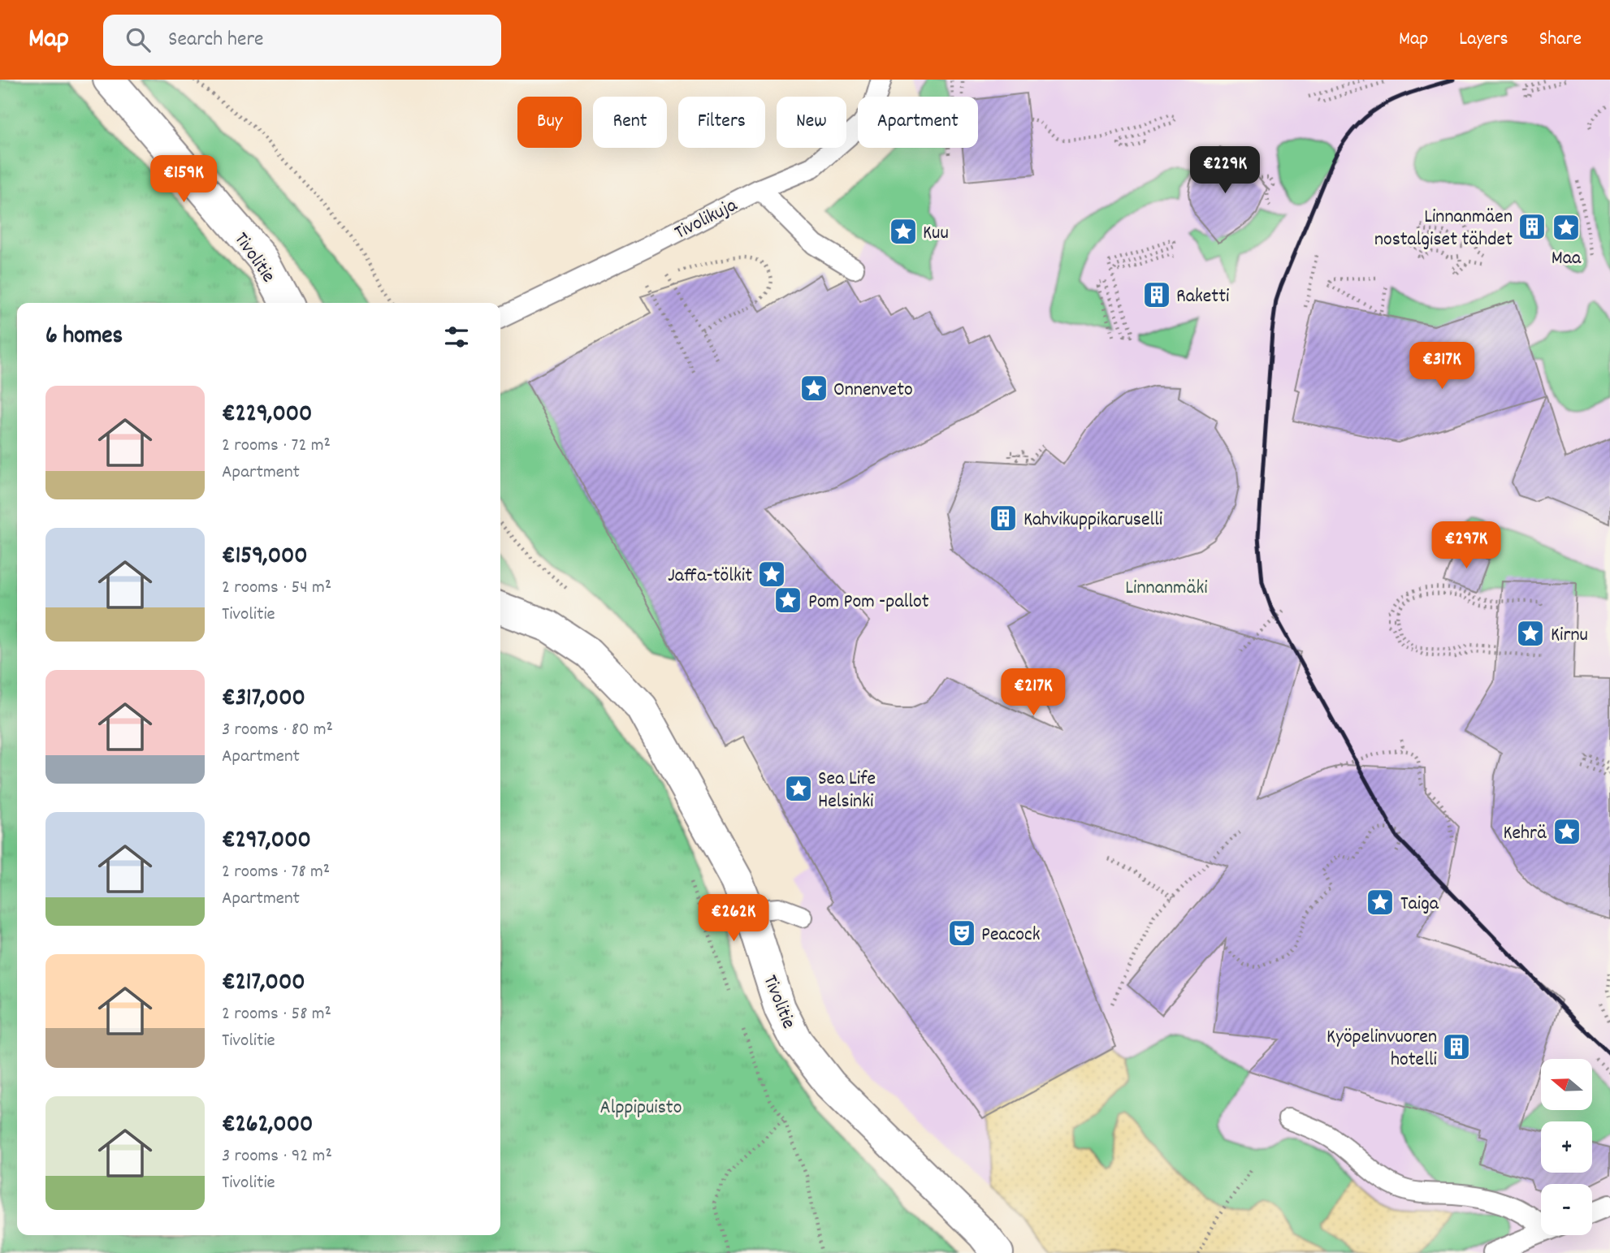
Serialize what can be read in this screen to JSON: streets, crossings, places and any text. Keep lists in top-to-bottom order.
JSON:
{
  "streets": {
    "street": ["Tivolitie"],
    "lane": ["Tivolikuja"]
  },
  "parks": ["Linnanmäki", "Alppipuisto"],
  "places": {
    "building": [
      "Linnanmäen nostalgiset tähdet",
      "Raketti",
      "Kahvikuppikaruselli",
      "Kyöpelinvuoren hotelli"
    ],
    "place": [
      "Maa",
      "Kuu",
      "Onnenveto",
      "Jaffa-tölkit",
      "Pom Pom -pallot",
      "Kirnu",
      "Sea Life Helsinki",
      "Kehrä",
      "Taiga"
    ],
    "theatre": ["Peacock"]
  },
  "north": "left",
  "page": {
    "header": "Map",
    "search": "Search here",
    "nav": ["Map", "Layers", "Share"],
    "chip": [
      "Buy",
      "Rent",
      "Filters",
      "New",
      "Apartment"
    ],
    "price": [
      "€229K",
      "€159K",
      "€317K",
      "€297K",
      "€217K",
      "€262K"
    ],
    "heading": "6 homes",
    "list": [
      {
        "name": "€229,000",
        "note": "2 rooms · 72 m² · Apartment"
      },
      {
        "name": "€159,000",
        "note": "2 rooms · 54 m² · Tivolitie"
      },
      {
        "name": "€317,000",
        "note": "3 rooms · 80 m² · Apartment"
      },
      {
        "name": "€297,000",
        "note": "2 rooms · 78 m² · Apartment"
      },
      {
        "name": "€217,000",
        "note": "2 rooms · 58 m² · Tivolitie"
      },
      {
        "name": "€262,000",
        "note": "3 rooms · 92 m² · Tivolitie"
      }
    ],
    "map_buttons": ["+", "−"]
  }
}
